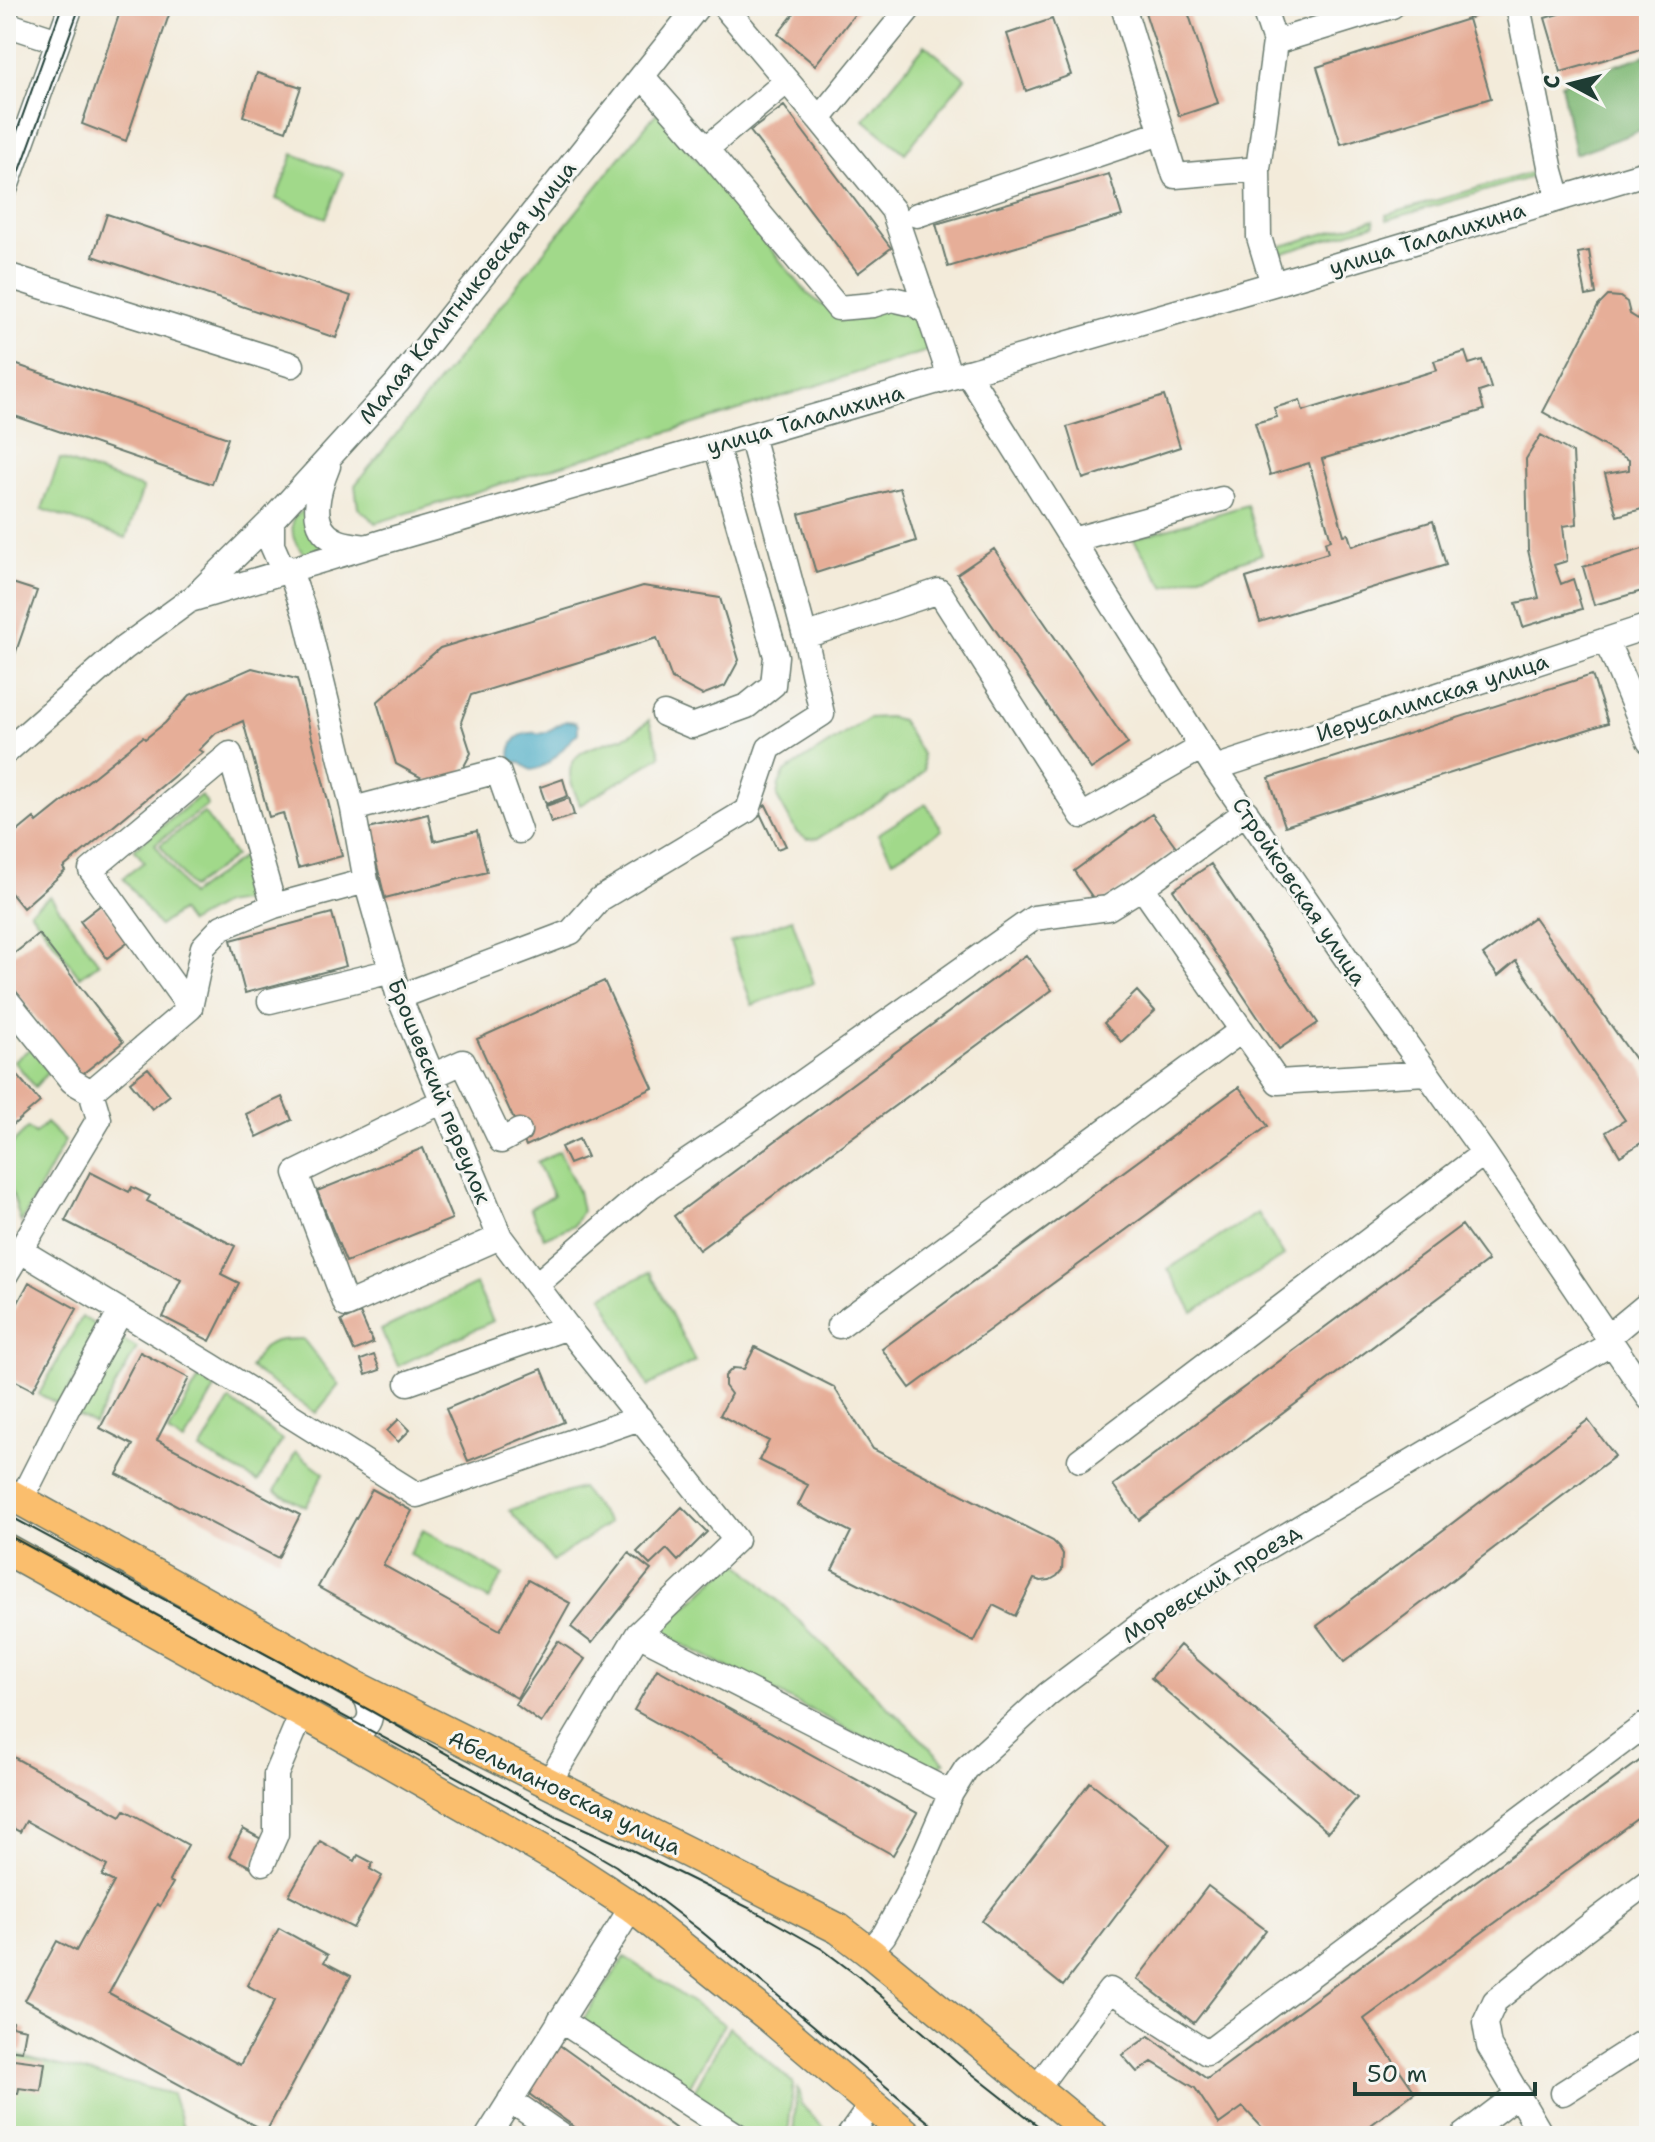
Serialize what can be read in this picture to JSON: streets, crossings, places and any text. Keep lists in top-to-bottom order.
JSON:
{
  "streets": {
    "main road": ["Абельмановская улица"],
    "street": [
      "улица Талалихина",
      "Малая Калитниковская улица",
      "Иерусалимская улица",
      "Стройковская улица",
      "Брошевский переулок",
      "Моревский проезд"
    ]
  },
  "crossings": [
    ["улица Талалихина", "Малая Калитниковская улица"],
    ["улица Талалихина", "Стройковская улица"],
    ["улица Талалихина", "Брошевский переулок"],
    ["Малая Калитниковская улица", "Брошевский переулок"],
    ["Иерусалимская улица", "Стройковская улица"],
    ["Стройковская улица", "Моревский проезд"],
    ["Моревский проезд", "Абельмановская улица"]
  ],
  "scale_bar": "50 m",
  "north": "left"
}
